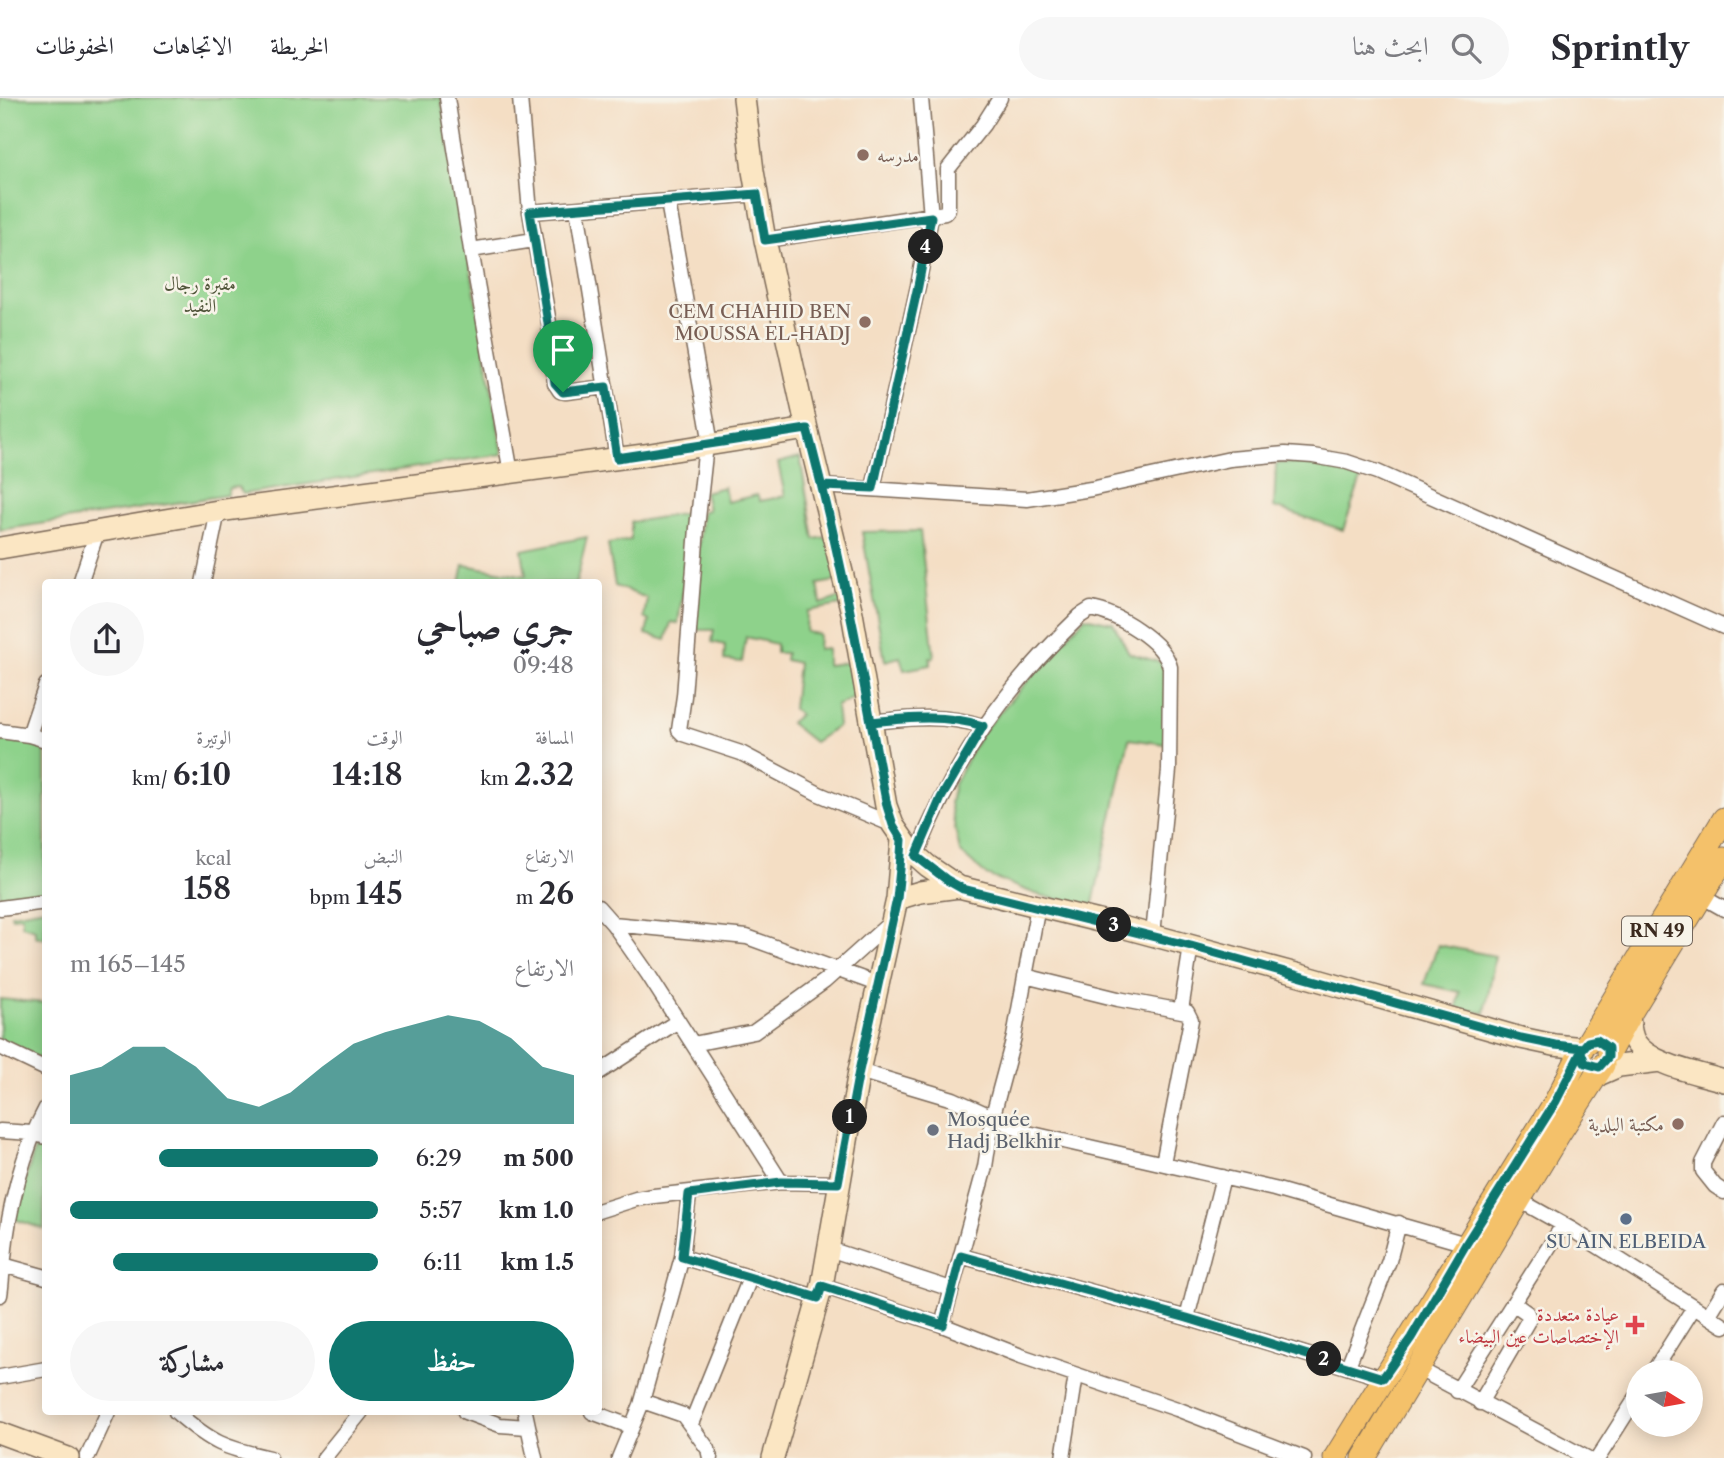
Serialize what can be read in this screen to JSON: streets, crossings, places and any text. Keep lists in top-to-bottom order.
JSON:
{
  "streets": {
    "main road": ["RN 49"]
  },
  "parks": ["مقبرة رجال النفيد"],
  "places": {
    "other": [
      "مدرسه",
      "CEM CHAHID BEN MOUSSA EL-HADJ",
      "مكتبة البلدية",
      "Mosquée Hadj Belkhir",
      "SU AIN ELBEIDA"
    ],
    "health": ["عيادة متعددة الإختصاصات عين البيضاء"]
  },
  "north": "right",
  "page": {
    "header": "Sprintly",
    "search": "ابحث هنا",
    "nav": ["الخريطة", "الاتجاهات", "المحفوظات"],
    "pins": [
      "4",
      "3",
      "1",
      "2"
    ],
    "heading": ["جري صباحي", "09:48"],
    "stats": [
      ["المسافة", "2.32 km"],
      ["الوقت", "14:18"],
      ["الوتيرة", "6:10 /km"],
      ["الارتفاع", "26 m"],
      ["النبض", "145 bpm"],
      ["kcal", "158"]
    ],
    "chart": ["الارتفاع", "145–165 m"],
    "list": [
      {
        "name": "500 m",
        "note": "6:29"
      },
      {
        "name": "1.0 km",
        "note": "5:57"
      },
      {
        "name": "1.5 km",
        "note": "6:11"
      }
    ],
    "buttons": ["حفظ", "مشاركة"]
  }
}
